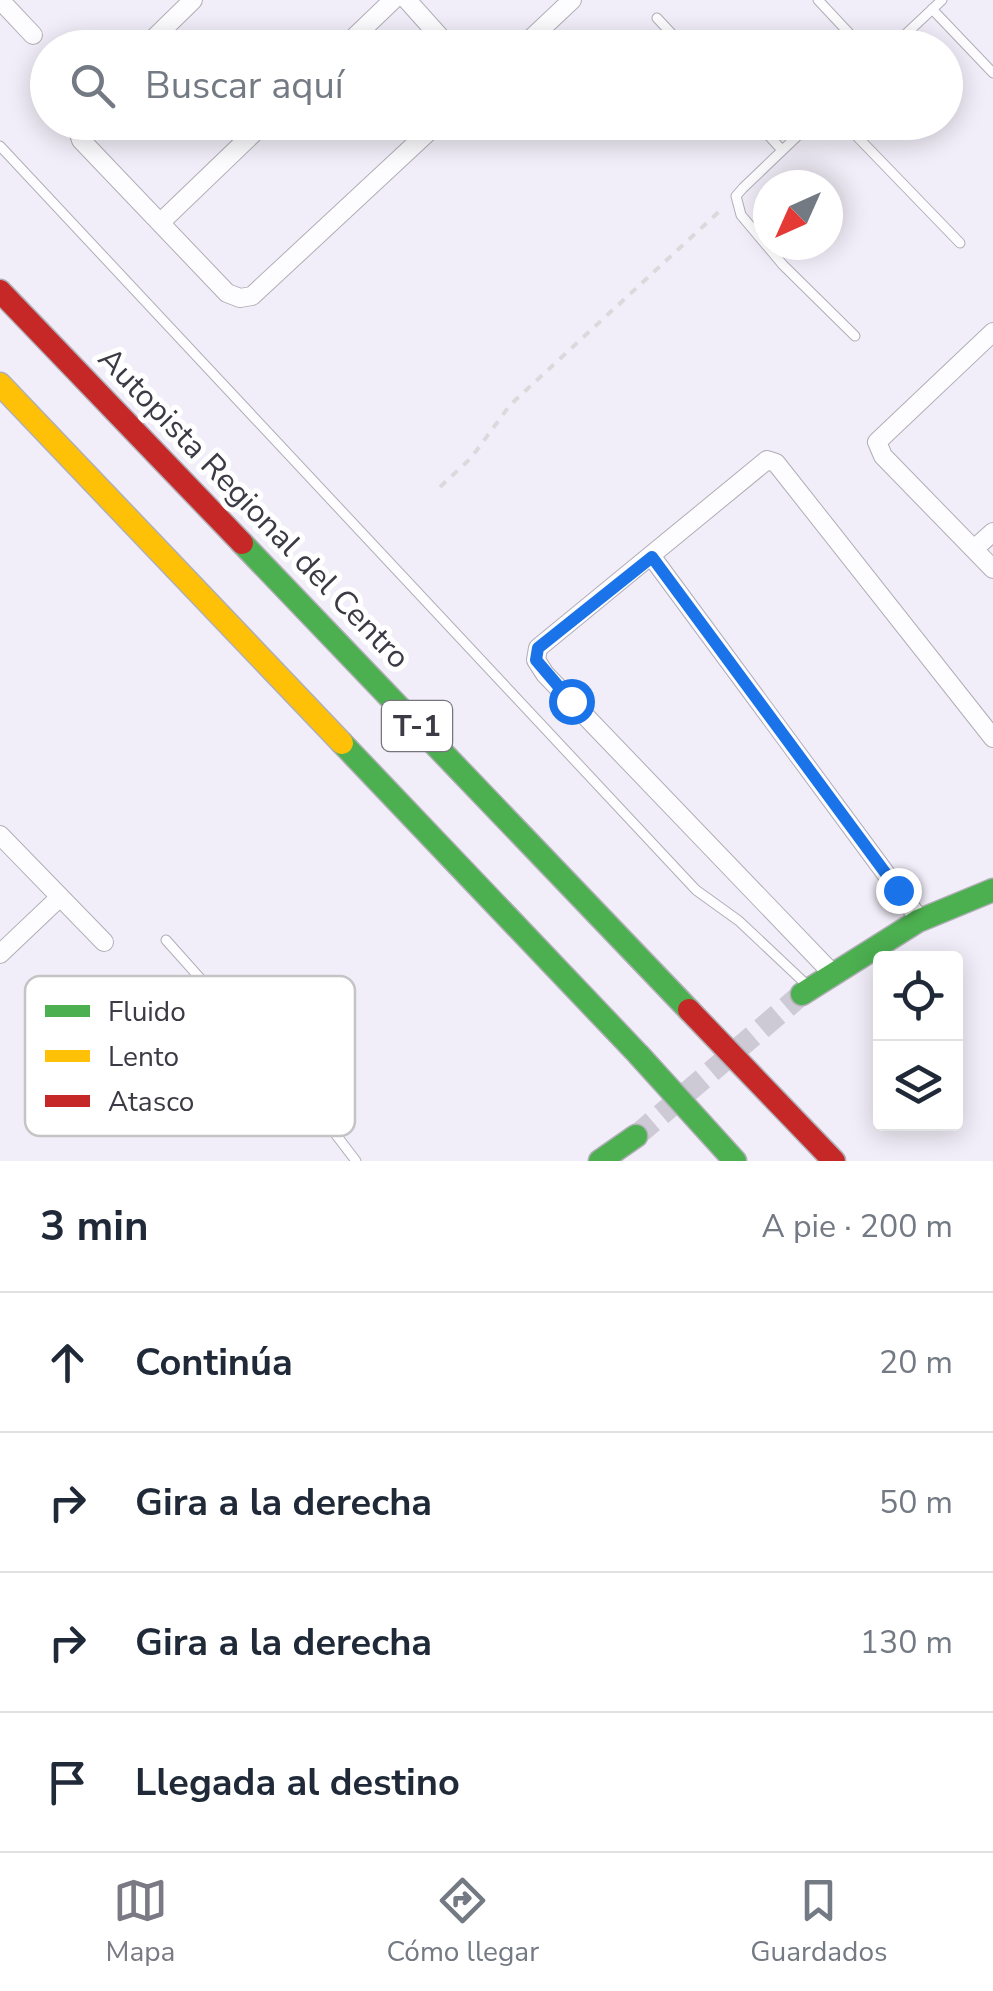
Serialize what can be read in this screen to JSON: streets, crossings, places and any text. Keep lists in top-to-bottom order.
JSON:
{
  "streets": {
    "main road": ["Autopista Regional del Centro", "T-1"]
  },
  "legend": ["Fluido", "Lento", "Atasco"],
  "north": "bottom left",
  "page": {
    "search": "Buscar aquí",
    "heading": ["3 min", "A pie · 200 m"],
    "list": [
      ["Continúa", "20 m"],
      ["Gira a la derecha", "50 m"],
      ["Gira a la derecha", "130 m"],
      "Llegada al destino"
    ],
    "nav": ["Mapa", "Cómo llegar", "Guardados"]
  }
}
